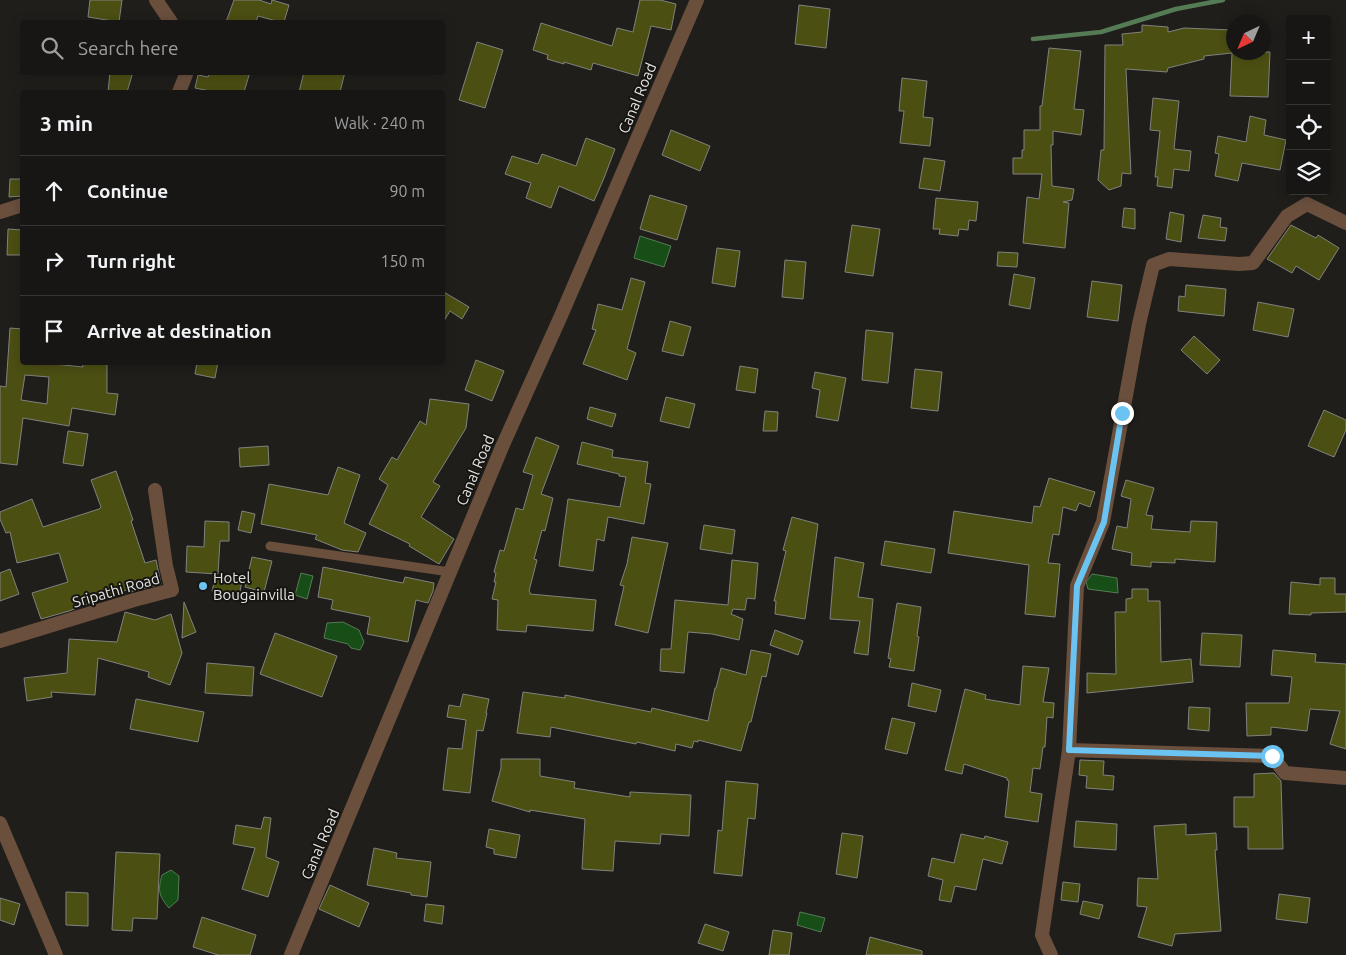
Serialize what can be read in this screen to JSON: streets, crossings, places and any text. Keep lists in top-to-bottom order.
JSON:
{
  "streets": {
    "street": ["Canal Road", "Sripathi Road"]
  },
  "places": ["Hotel Bougainvilla"],
  "north": "bottom left",
  "page": {
    "map_buttons": ["+", "−"],
    "search": "Search here",
    "heading": ["3 min", "Walk · 240 m"],
    "list": [
      ["Continue", "90 m"],
      ["Turn right", "150 m"],
      "Arrive at destination"
    ]
  }
}
